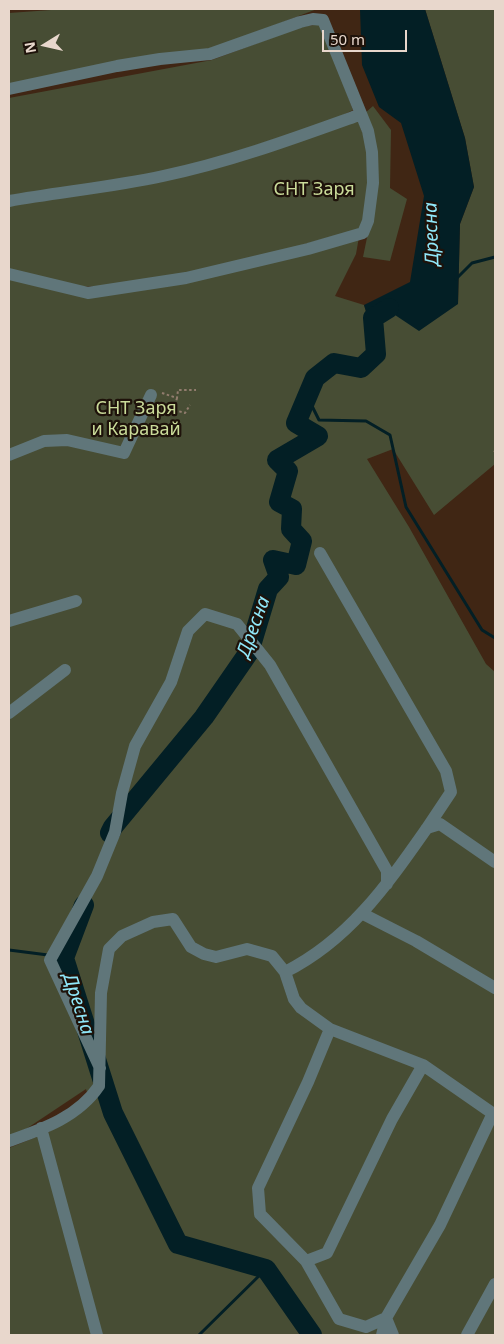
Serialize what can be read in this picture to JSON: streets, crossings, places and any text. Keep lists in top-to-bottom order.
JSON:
{
  "water": ["Дресна"],
  "parks": ["СНТ Заря", "СНТ Заря и Каравай"],
  "scale_bar": "50 m",
  "north": "left"
}
